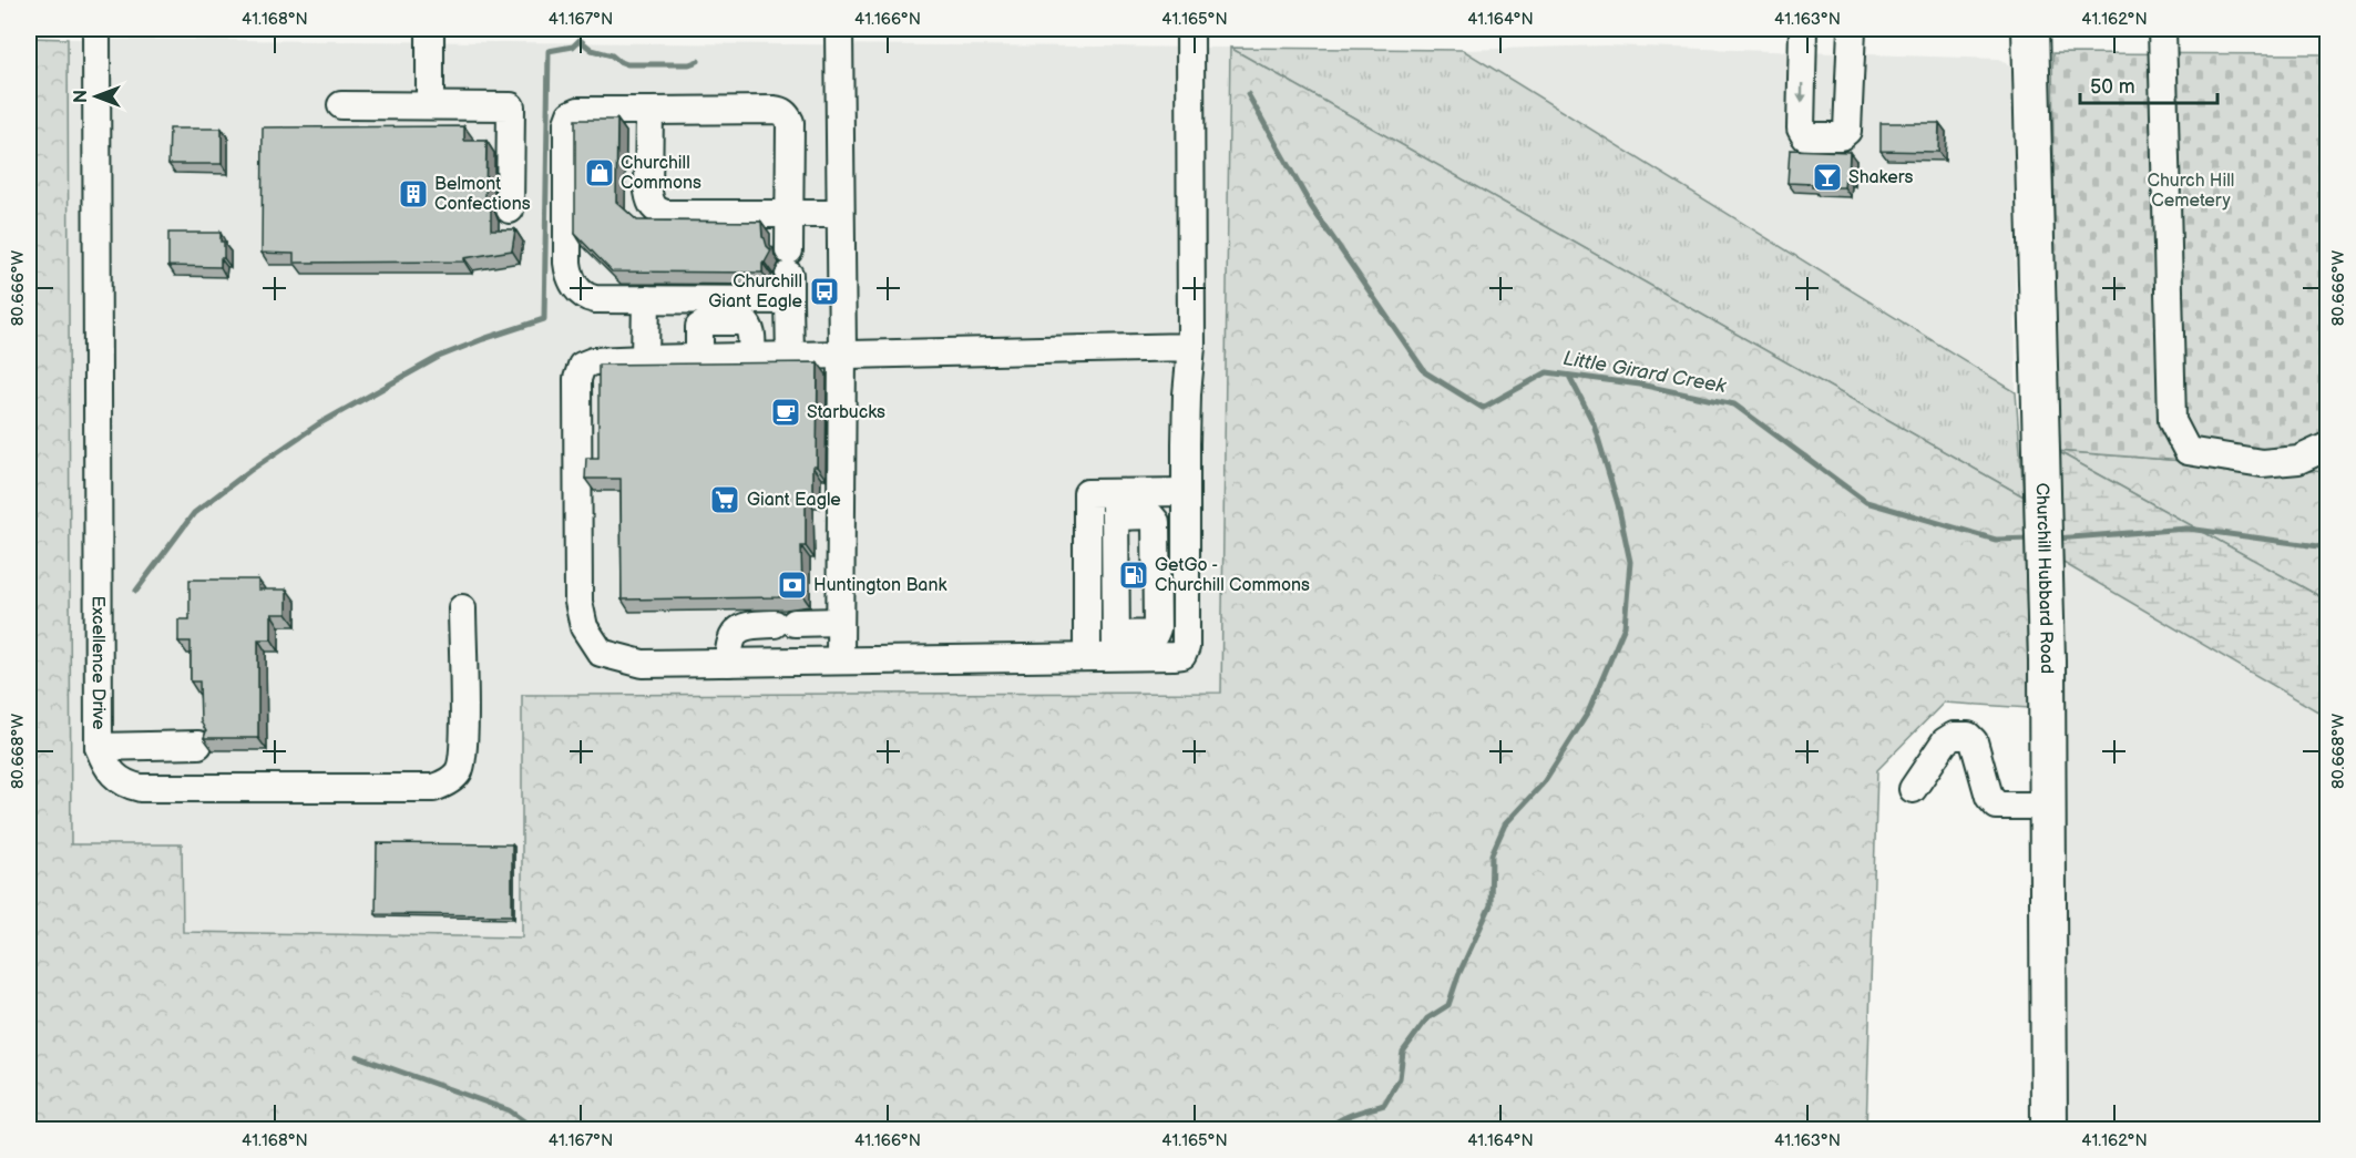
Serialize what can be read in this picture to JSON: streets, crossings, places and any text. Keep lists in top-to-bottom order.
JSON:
{
  "streets": {
    "main road": ["Churchill Hubbard Road"],
    "lane": ["Excellence Drive"]
  },
  "water": ["Little Girard Creek"],
  "parks": ["Church Hill Cemetery"],
  "places": {
    "shop": ["Churchill Commons"],
    "bar": ["Shakers"],
    "building": ["Belmont Confections"],
    "bus stop": ["Churchill Giant Eagle"],
    "cafe": ["Starbucks"],
    "supermarket": ["Giant Eagle"],
    "fuel station": ["GetGo - Churchill Commons"],
    "bank": ["Huntington Bank"]
  },
  "scale_bar": "50 m",
  "north": "left",
  "coordinates": [
    "41.168°N",
    "41.167°N",
    "41.166°N",
    "41.165°N",
    "41.164°N",
    "41.163°N",
    "41.162°N",
    "80.666°W",
    "80.668°W"
  ]
}
